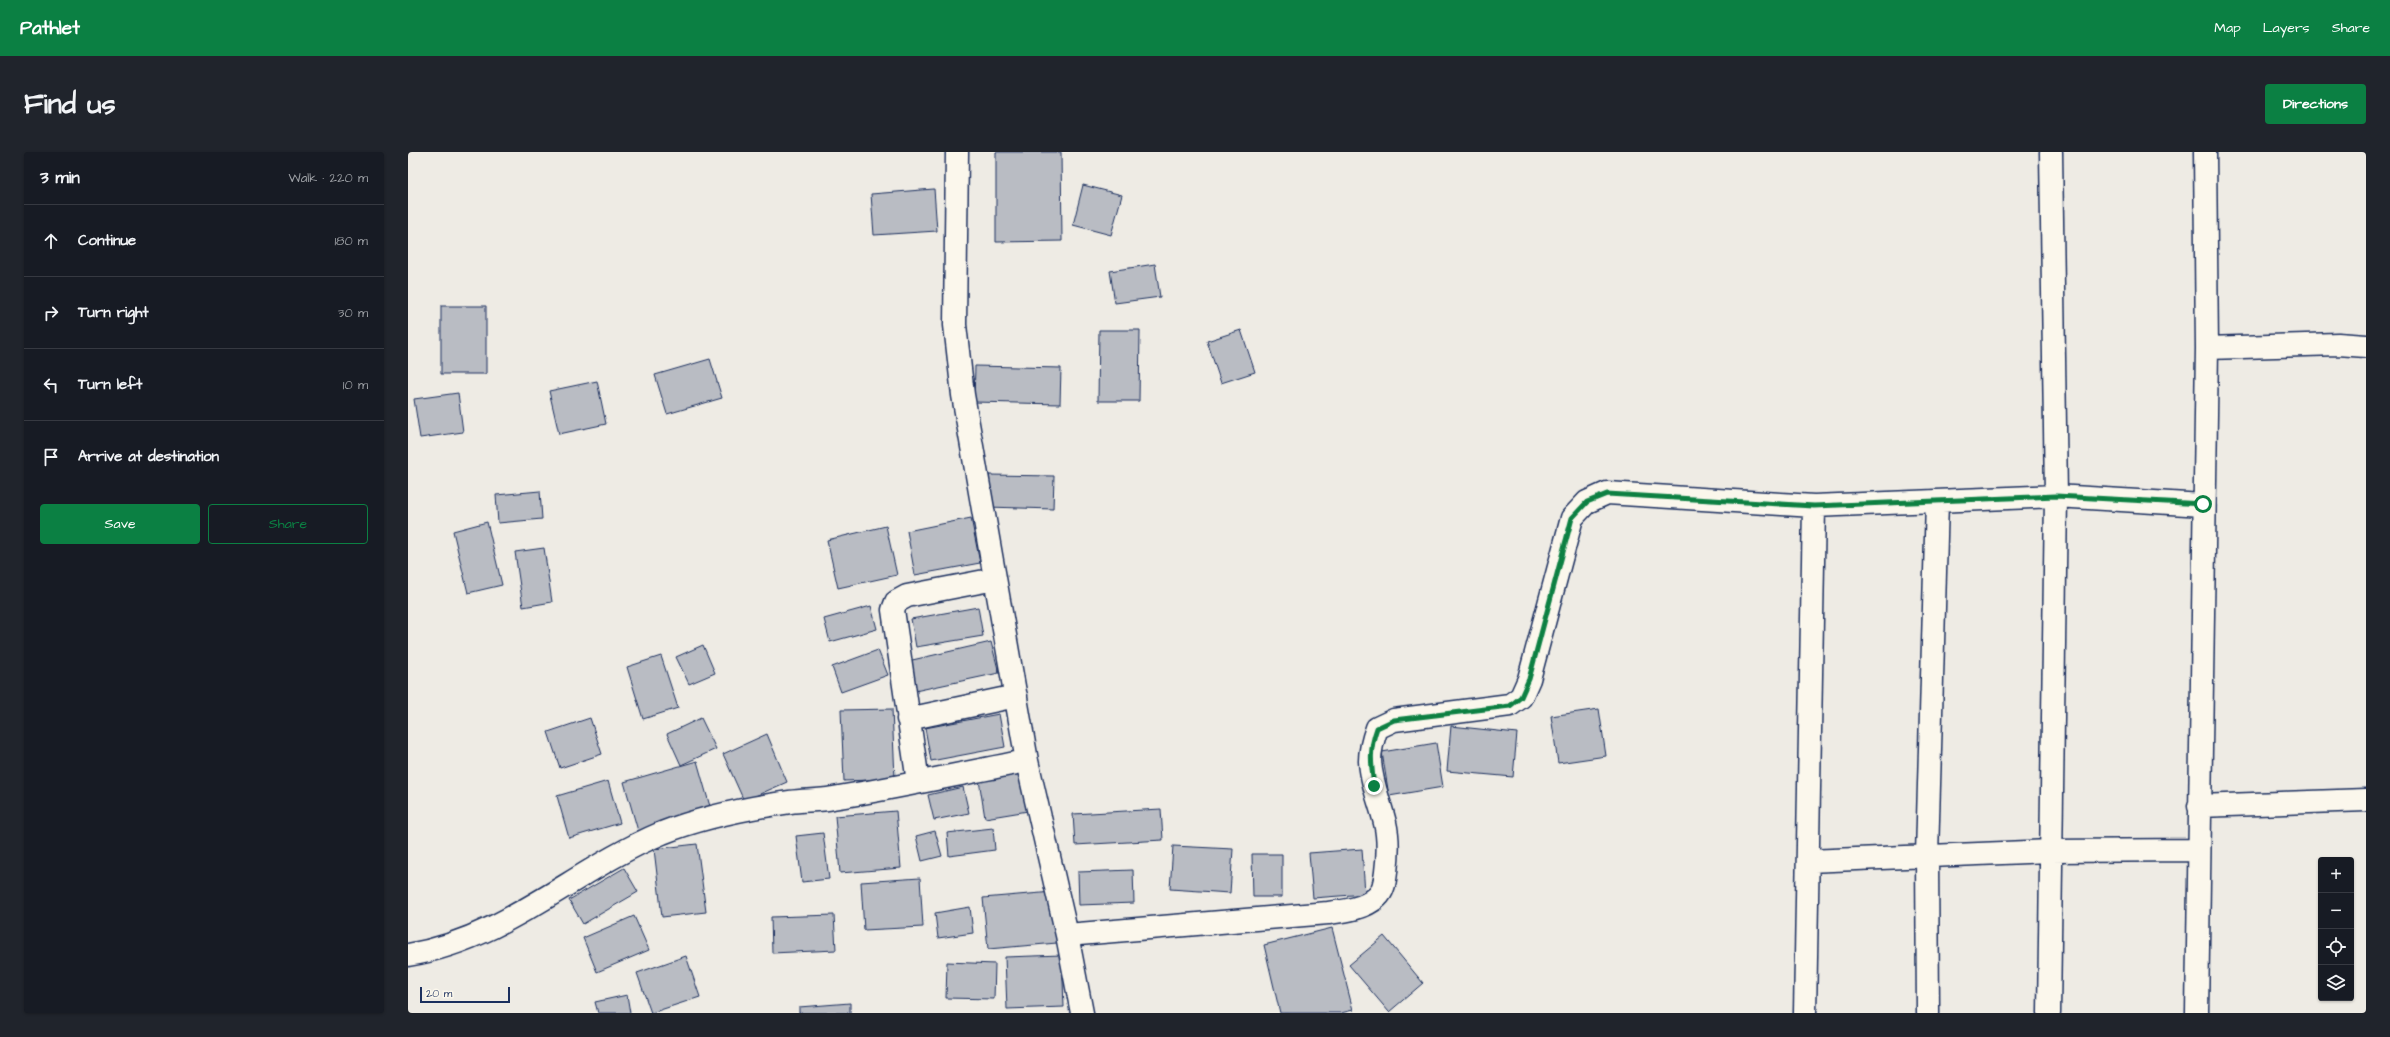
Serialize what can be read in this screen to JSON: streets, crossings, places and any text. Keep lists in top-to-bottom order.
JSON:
{
  "scale_bar": "20 m",
  "page": {
    "header": "Pathlet",
    "nav": ["Map", "Layers", "Share"],
    "buttons": [
      "Directions",
      ["Save", "Share"]
    ],
    "title": "Find us",
    "heading": ["3 min", "Walk · 220 m"],
    "list": [
      ["Continue", "180 m"],
      ["Turn right", "30 m"],
      ["Turn left", "10 m"],
      "Arrive at destination"
    ],
    "map_buttons": ["+", "−"],
    "scale": "20 m"
  }
}
